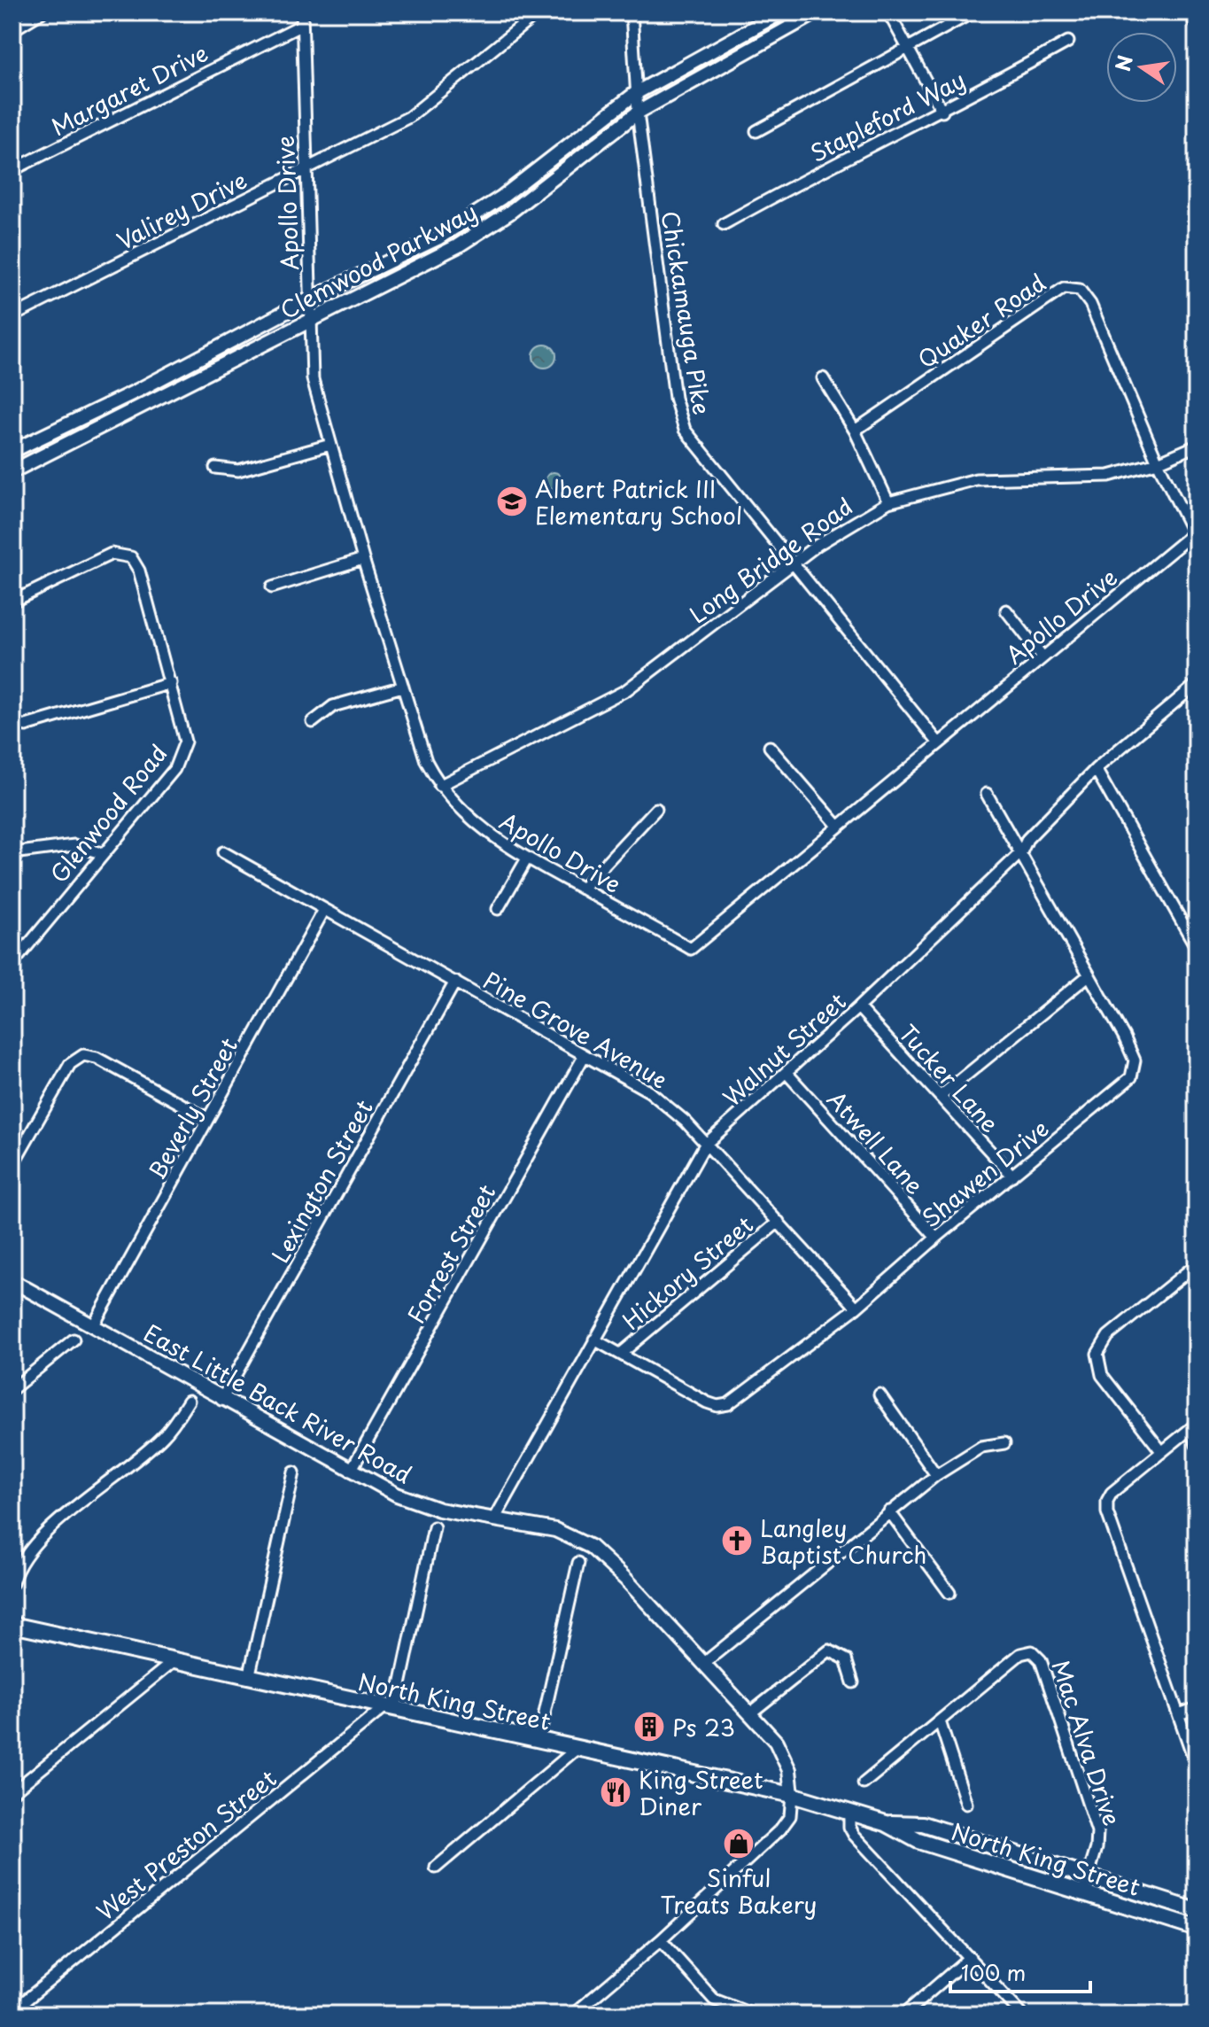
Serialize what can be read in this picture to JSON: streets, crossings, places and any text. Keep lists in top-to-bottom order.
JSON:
{
  "streets": {
    "main road": ["North King Street"],
    "street": [
      "Margaret Drive",
      "Stapleford Way",
      "Apollo Drive",
      "Valirey Drive",
      "Clemwood Parkway",
      "Chickamauga Pike",
      "Quaker Road",
      "Long Bridge Road",
      "Glenwood Road",
      "Pine Grove Avenue",
      "Walnut Street",
      "Tucker Lane",
      "Beverly Street",
      "Atwell Lane",
      "Shawen Drive",
      "Lexington Street",
      "Forrest Street",
      "Hickory Street",
      "East Little Back River Road",
      "Mac Alva Drive",
      "West Preston Street"
    ]
  },
  "crossings": [
    ["Margaret Drive", "Apollo Drive"],
    ["Apollo Drive", "Valirey Drive"],
    ["Apollo Drive", "Clemwood Parkway"],
    ["Apollo Drive", "Chickamauga Pike"],
    ["Apollo Drive", "Quaker Road"],
    ["Apollo Drive", "Long Bridge Road"],
    ["Clemwood Parkway", "Chickamauga Pike"],
    ["Chickamauga Pike", "Long Bridge Road"],
    ["Quaker Road", "Long Bridge Road"],
    ["Pine Grove Avenue", "Walnut Street"],
    ["Pine Grove Avenue", "Beverly Street"],
    ["Pine Grove Avenue", "Shawen Drive"],
    ["Pine Grove Avenue", "Lexington Street"],
    ["Pine Grove Avenue", "Forrest Street"],
    ["Pine Grove Avenue", "Hickory Street"],
    ["Walnut Street", "Tucker Lane"],
    ["Walnut Street", "Atwell Lane"],
    ["Walnut Street", "Shawen Drive"],
    ["Walnut Street", "East Little Back River Road"],
    ["Tucker Lane", "Shawen Drive"],
    ["Beverly Street", "East Little Back River Road"],
    ["Atwell Lane", "Shawen Drive"],
    ["Shawen Drive", "Hickory Street"],
    ["Lexington Street", "East Little Back River Road"],
    ["Forrest Street", "East Little Back River Road"],
    ["East Little Back River Road", "North King Street"],
    ["North King Street", "Mac Alva Drive"],
    ["North King Street", "West Preston Street"]
  ],
  "places": {
    "school or university": ["Albert Patrick III Elementary School"],
    "church": ["Langley Baptist Church"],
    "building": ["Ps 23"],
    "restaurant": ["King Street Diner"],
    "shop": ["Sinful Treats Bakery"]
  },
  "scale_bar": "100 m",
  "north": "left"
}
